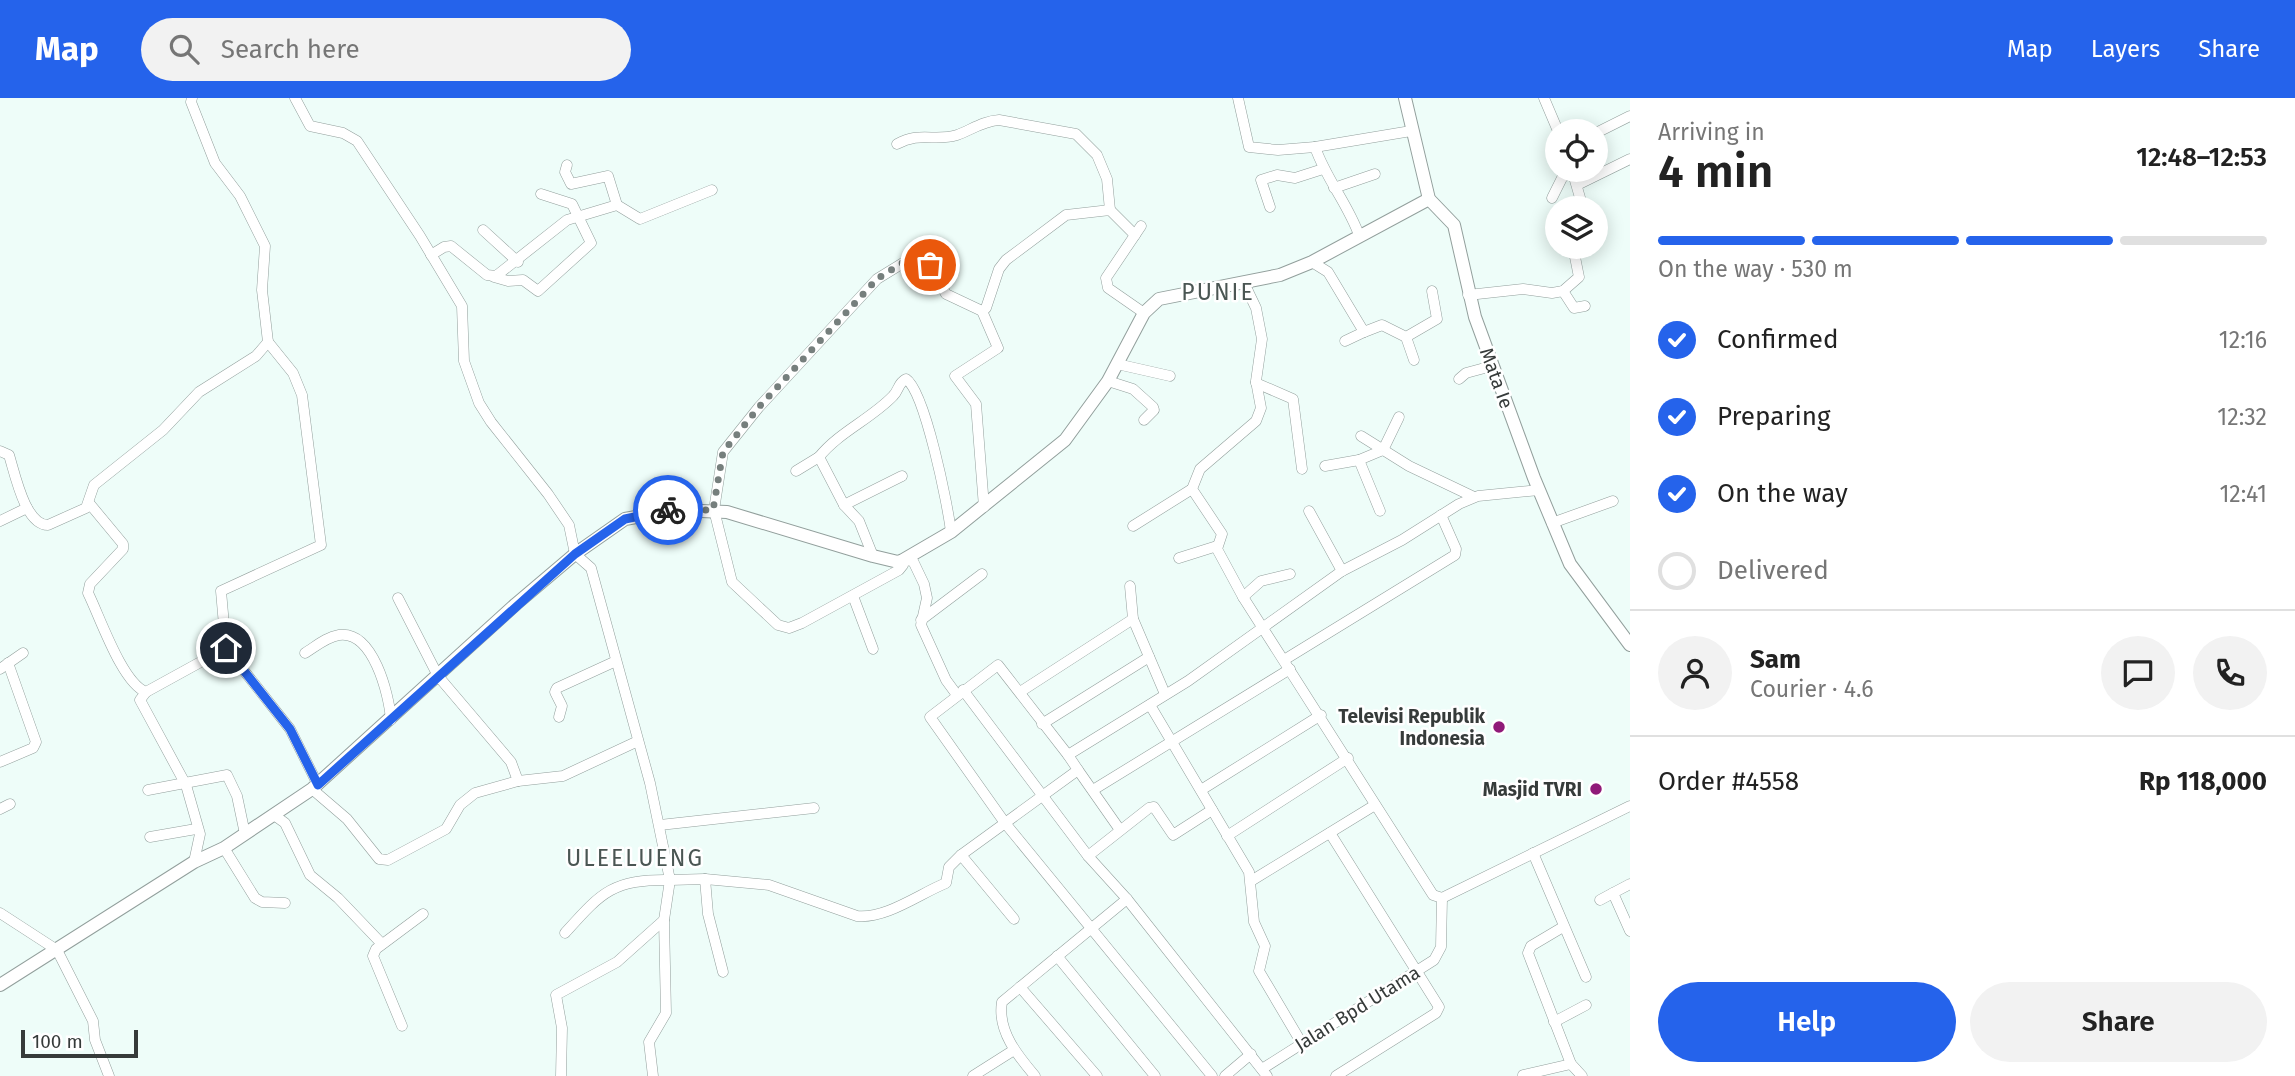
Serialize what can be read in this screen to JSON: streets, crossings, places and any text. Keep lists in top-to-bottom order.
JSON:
{
  "streets": {
    "street": ["Mata Ie", "Jalan Bpd Utama"]
  },
  "districts": ["PUNIE", "ULEELUENG"],
  "places": ["Televisi Republik Indonesia", "Masjid TVRI"],
  "scale_bar": "100 m",
  "page": {
    "header": "Map",
    "search": "Search here",
    "nav": ["Map", "Layers", "Share"],
    "heading": ["4 min", "Arriving in", "12:48–12:53"],
    "panel": [
      "Sam",
      "Courier · 4.6",
      "Order #4558",
      "Rp 118,000"
    ],
    "bar": "On the way · 530 m",
    "list": [
      ["Confirmed", "12:16"],
      ["Preparing", "12:32"],
      ["On the way", "12:41"],
      "Delivered"
    ],
    "buttons": ["Help", "Share"],
    "scale": "100 m"
  }
}
